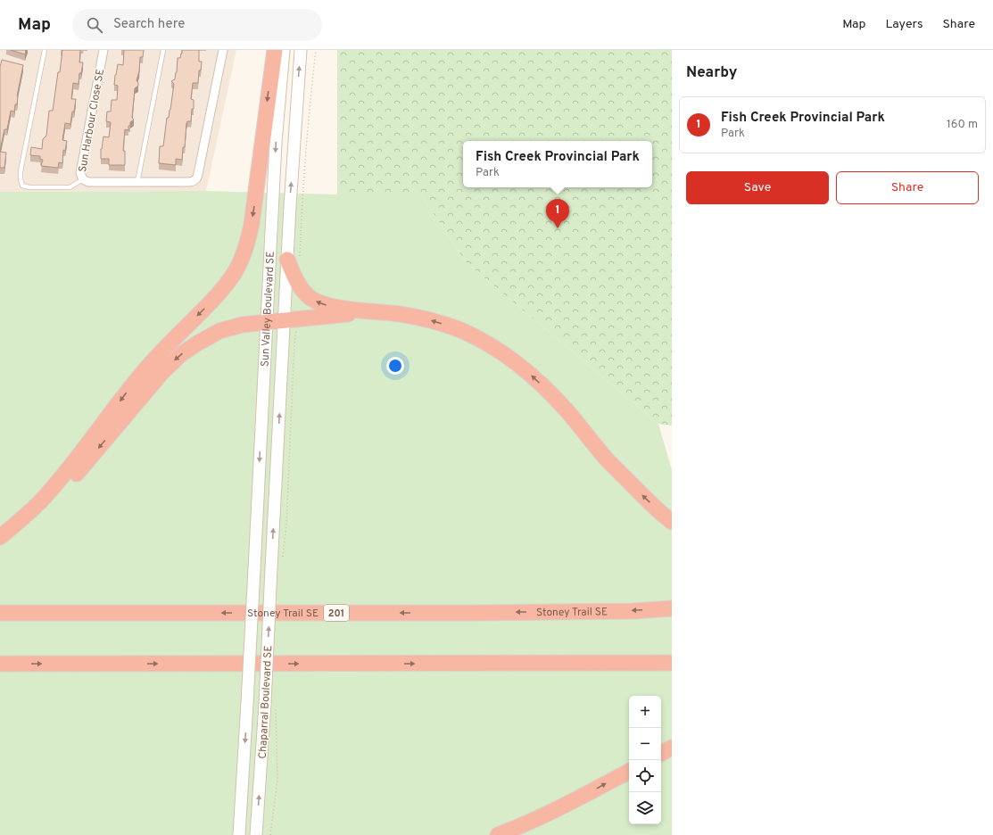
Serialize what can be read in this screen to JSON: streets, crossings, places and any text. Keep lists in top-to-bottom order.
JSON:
{
  "streets": {
    "highway": ["Stoney Trail SE", "201"],
    "main road": ["Sun Valley Boulevard SE", "Chaparral Boulevard SE"],
    "street": ["Sun Harbour Close SE"]
  },
  "crossings": [
    ["Sun Valley Boulevard SE", "Chaparral Boulevard SE"]
  ],
  "page": {
    "header": "Map",
    "search": "Search here",
    "nav": ["Map", "Layers", "Share"],
    "heading": "Nearby",
    "list": [
      {
        "mark": "1",
        "name": "Fish Creek Provincial Park",
        "note": "Park",
        "value": "160 m"
      }
    ],
    "popup": ["Fish Creek Provincial Park", "Park"],
    "buttons": ["Save", "Share"],
    "pins": "1",
    "map_buttons": ["+", "−"]
  }
}
